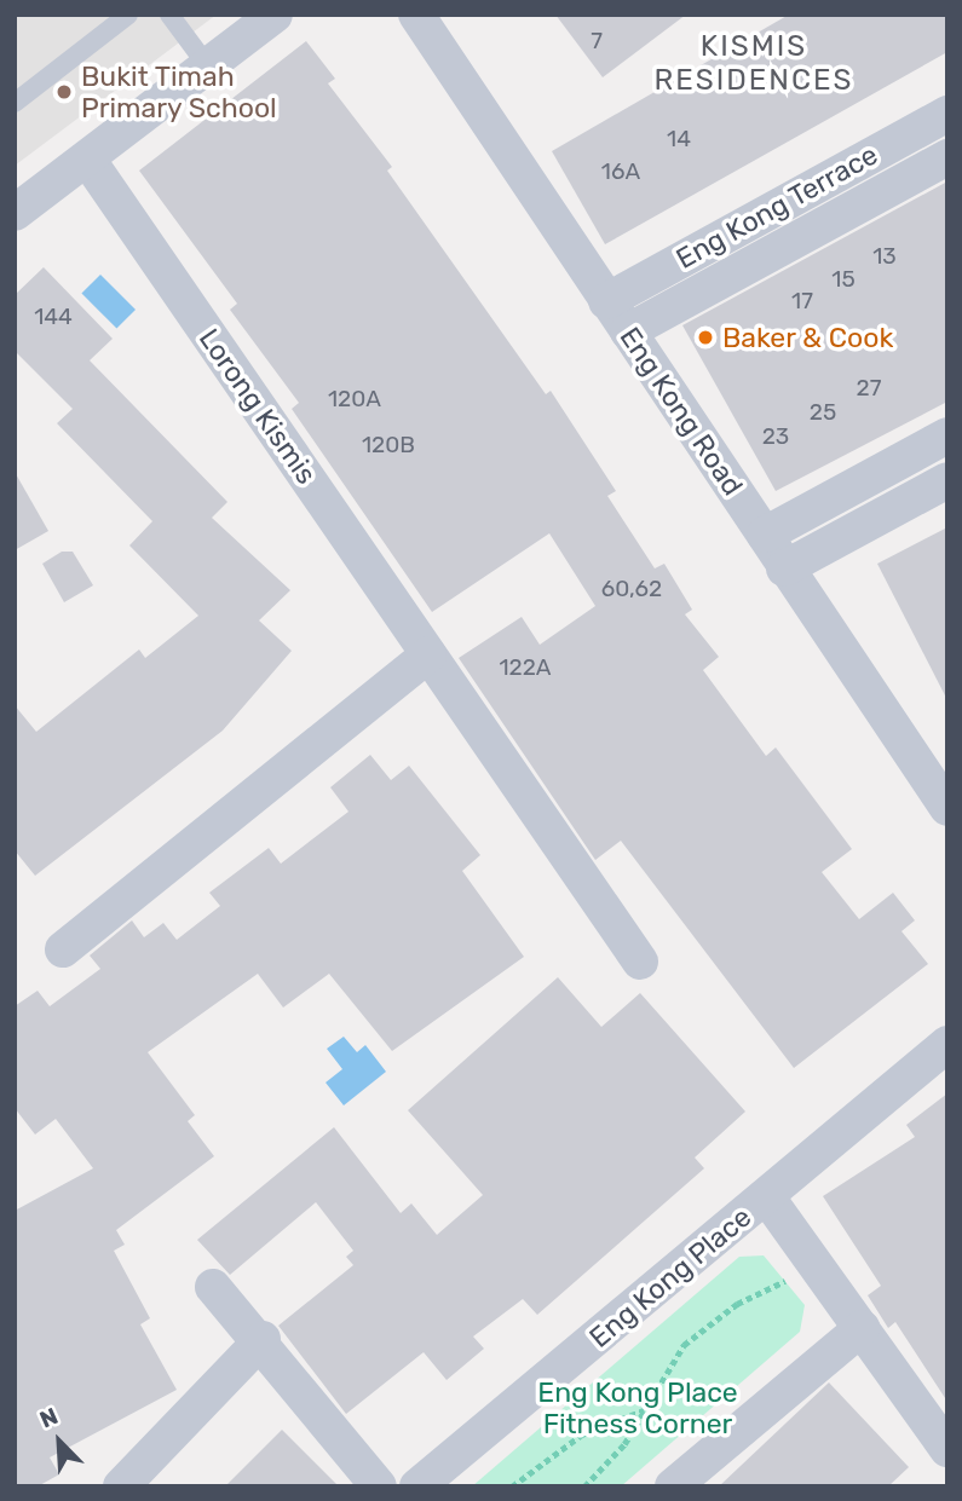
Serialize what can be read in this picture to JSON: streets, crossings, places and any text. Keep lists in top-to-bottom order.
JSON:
{
  "streets": {
    "street": [
      "Eng Kong Terrace",
      "Lorong Kismis",
      "Eng Kong Road",
      "Eng Kong Place"
    ]
  },
  "crossings": [
    ["Eng Kong Terrace", "Eng Kong Road"]
  ],
  "districts": ["KISMIS RESIDENCES"],
  "parks": ["Eng Kong Place Fitness Corner"],
  "places": ["Bukit Timah Primary School", "Baker & Cook"],
  "house_numbers": [
    "7",
    "14",
    "16A",
    "13",
    "15",
    "17",
    "144",
    "27",
    "120A",
    "25",
    "23",
    "120B",
    "60,62",
    "122A"
  ],
  "north": "top left"
}
